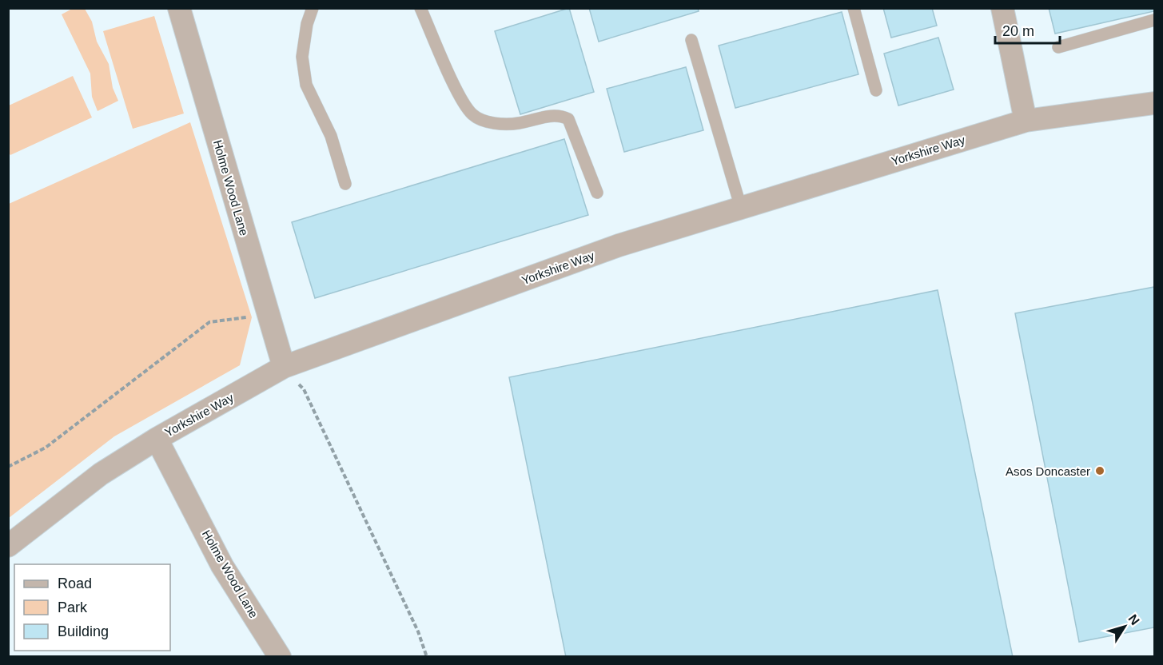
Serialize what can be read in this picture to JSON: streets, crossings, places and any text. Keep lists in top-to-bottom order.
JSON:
{
  "streets": {
    "street": ["Yorkshire Way", "Holme Wood Lane"]
  },
  "crossings": [
    ["Yorkshire Way", "Holme Wood Lane"]
  ],
  "places": ["Asos Doncaster"],
  "legend": ["Road", "Park", "Building"],
  "scale_bar": "20 m",
  "north": "top right"
}
